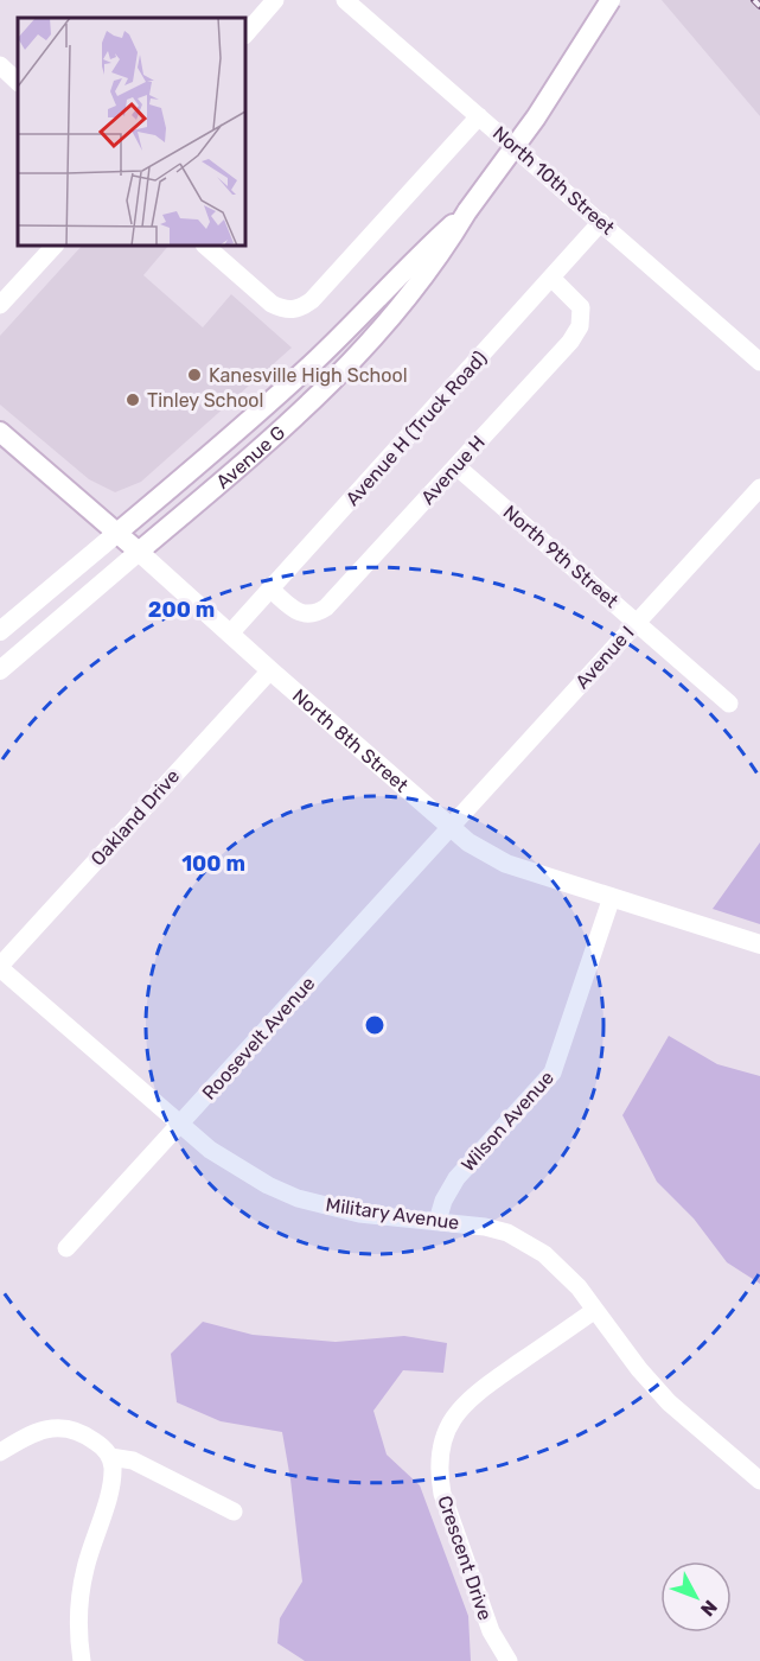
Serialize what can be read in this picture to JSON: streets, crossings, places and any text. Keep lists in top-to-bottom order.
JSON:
{
  "streets": {
    "main road": ["Avenue G", "North 8th Street"],
    "street": [
      "North 10th Street",
      "Avenue H (Truck Road)",
      "Avenue H",
      "North 9th Street",
      "Avenue I",
      "Oakland Drive",
      "Roosevelt Avenue",
      "Wilson Avenue",
      "Military Avenue",
      "Crescent Drive"
    ]
  },
  "crossings": [
    ["North 10th Street", "Avenue H (Truck Road)"],
    ["Avenue H (Truck Road)", "Avenue H"],
    ["Avenue H (Truck Road)", "North 8th Street"],
    ["Avenue G", "North 8th Street"],
    ["Avenue H", "North 9th Street"],
    ["North 9th Street", "Avenue I"],
    ["Avenue I", "North 8th Street"],
    ["Avenue I", "Roosevelt Avenue"],
    ["North 8th Street", "Oakland Drive"],
    ["North 8th Street", "Roosevelt Avenue"],
    ["North 8th Street", "Wilson Avenue"],
    ["Oakland Drive", "Military Avenue"],
    ["Roosevelt Avenue", "Military Avenue"],
    ["Wilson Avenue", "Military Avenue"],
    ["Military Avenue", "Crescent Drive"]
  ],
  "places": ["Kanesville High School", "Tinley School"],
  "north": "bottom right",
  "rings": ["200 m", "100 m"]
}
